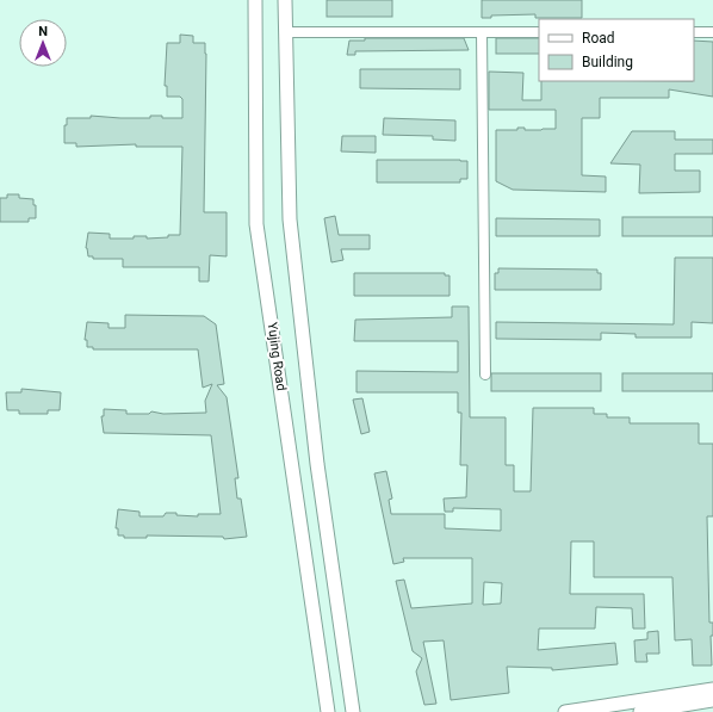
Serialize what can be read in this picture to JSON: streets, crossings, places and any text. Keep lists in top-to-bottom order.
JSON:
{
  "streets": {
    "street": ["Yujing Road"]
  },
  "legend": ["Road", "Building"],
  "north": "top"
}
